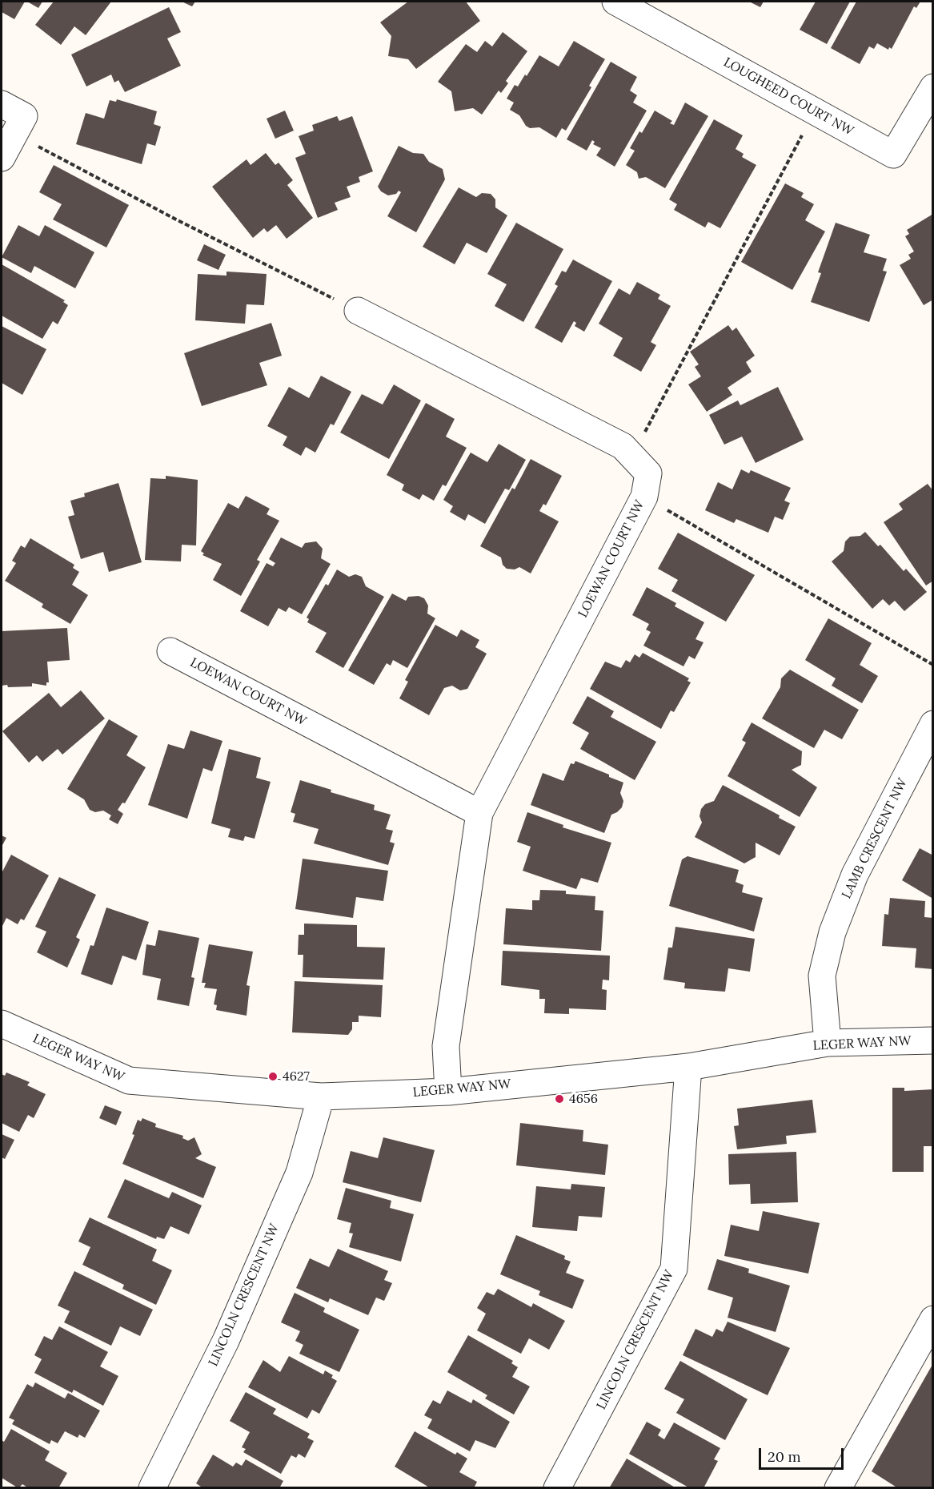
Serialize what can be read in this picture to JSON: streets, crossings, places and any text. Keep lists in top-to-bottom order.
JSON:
{
  "streets": {
    "street": [
      "LOUGHEED COURT NW",
      "LOEWAN COURT NW",
      "LAMB CRESCENT NW",
      "LEGER WAY NW",
      "LINCOLN CRESCENT NW"
    ]
  },
  "crossings": [
    ["LOEWAN COURT NW", "LEGER WAY NW"],
    ["LAMB CRESCENT NW", "LEGER WAY NW"],
    ["LEGER WAY NW", "LINCOLN CRESCENT NW"]
  ],
  "places": ["4627", "4656"],
  "scale_bar": "20 m"
}
